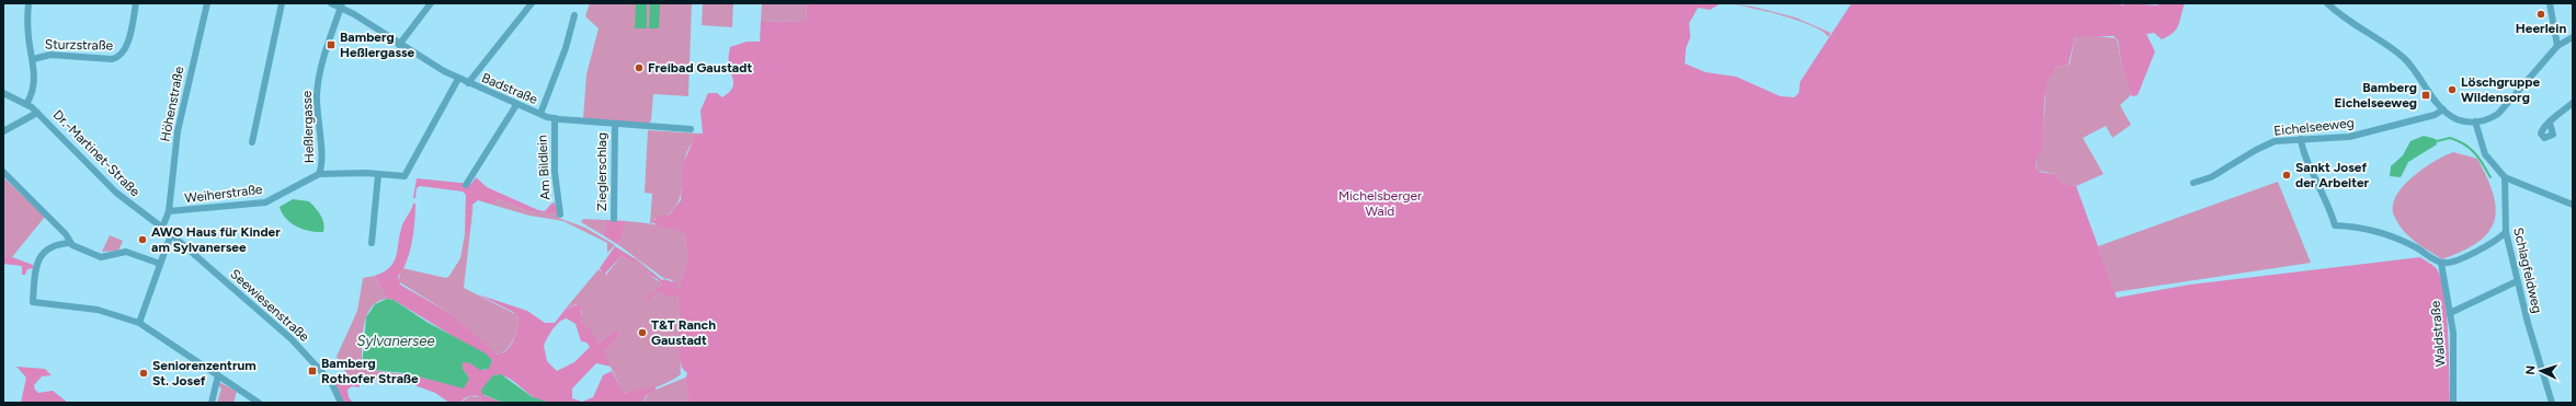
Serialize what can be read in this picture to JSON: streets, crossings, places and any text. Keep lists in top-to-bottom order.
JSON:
{
  "streets": {
    "street": [
      "Sturzstraße",
      "Badstraße",
      "Höhenstraße",
      "Heßlergasse",
      "Eichelseeweg",
      "Dr.-Martinet-Straße",
      "Am Bildlein",
      "Zieglerschlag",
      "Weiherstraße",
      "Schlagfeldweg",
      "Seewiesenstraße",
      "Waldstraße"
    ]
  },
  "crossings": [
    ["Badstraße", "Heßlergasse"],
    ["Badstraße", "Am Bildlein"],
    ["Badstraße", "Zieglerschlag"],
    ["Höhenstraße", "Weiherstraße"],
    ["Heßlergasse", "Weiherstraße"],
    ["Dr.-Martinet-Straße", "Weiherstraße"],
    ["Dr.-Martinet-Straße", "Seewiesenstraße"]
  ],
  "water": ["Sylvanersee"],
  "parks": ["Michelsberger Wald"],
  "places": {
    "other": [
      "Heerlein",
      "Freibad Gaustadt",
      "Löschgruppe Wildensorg",
      "Sankt Josef der Arbeiter",
      "AWO Haus für Kinder am Sylvanersee",
      "T&T Ranch Gaustadt",
      "Seniorenzentrum St. Josef"
    ],
    "transit": ["Bamberg Heßlergasse", "Bamberg Eichelseeweg", "Bamberg Rothofer Straße"]
  },
  "north": "left"
}
